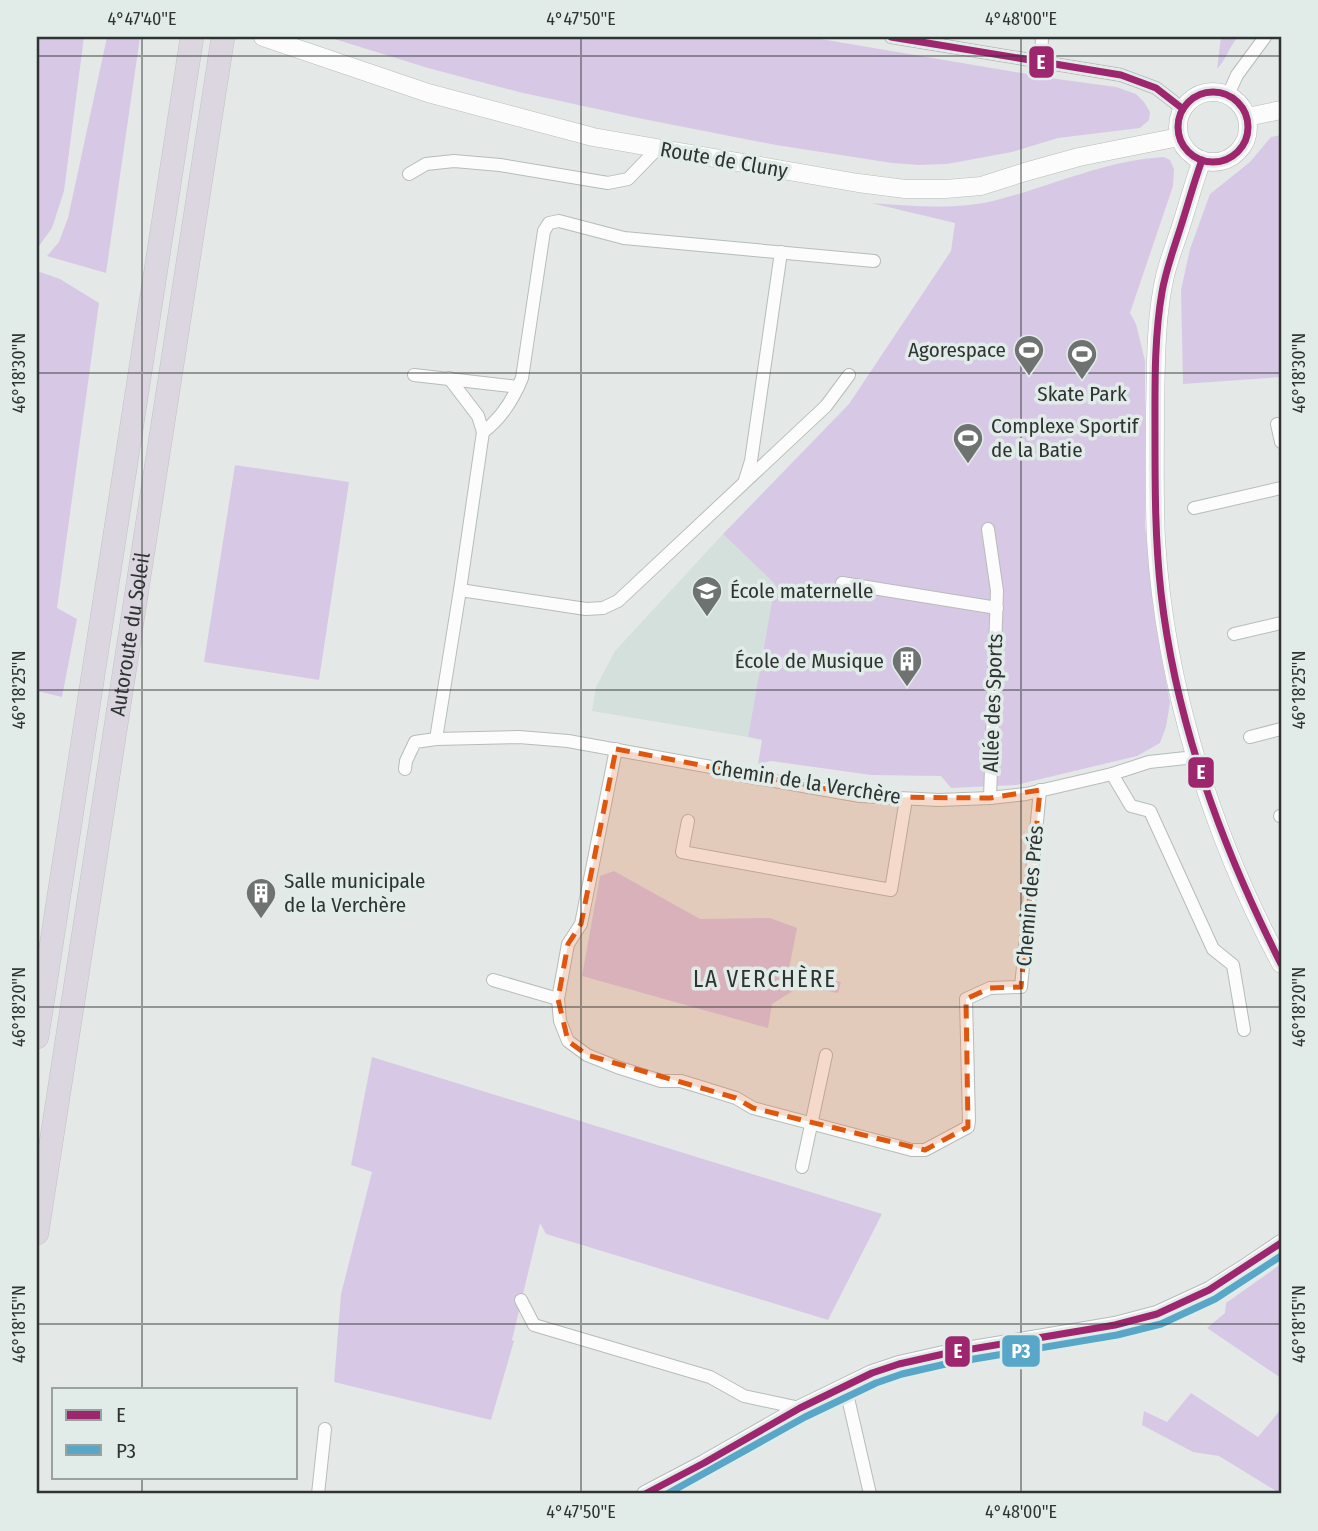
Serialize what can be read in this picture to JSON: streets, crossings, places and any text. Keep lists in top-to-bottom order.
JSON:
{
  "streets": {
    "highway": ["Autoroute du Soleil"],
    "main road": ["Route de Cluny"],
    "street": ["Allée des Sports", "Chemin de la Verchère", "Chemin des Prés"]
  },
  "crossings": [
    ["Allée des Sports", "Chemin de la Verchère"],
    ["Chemin de la Verchère", "Chemin des Prés"]
  ],
  "districts": ["LA VERCHÈRE"],
  "places": {
    "sports": ["Agorespace", "Skate Park", "Complexe Sportif de la Batie"],
    "school or university": ["École maternelle"],
    "building": ["École de Musique", "Salle municipale de la Verchère"]
  },
  "lines": ["transit line E", "transit line P3"],
  "legend": ["E", "P3"],
  "coordinates": [
    "4°47'40\"E",
    "4°47'50\"E",
    "4°48'00\"E",
    "46°18'30\"N",
    "46°18'25\"N",
    "46°18'20\"N",
    "46°18'15\"N"
  ]
}
